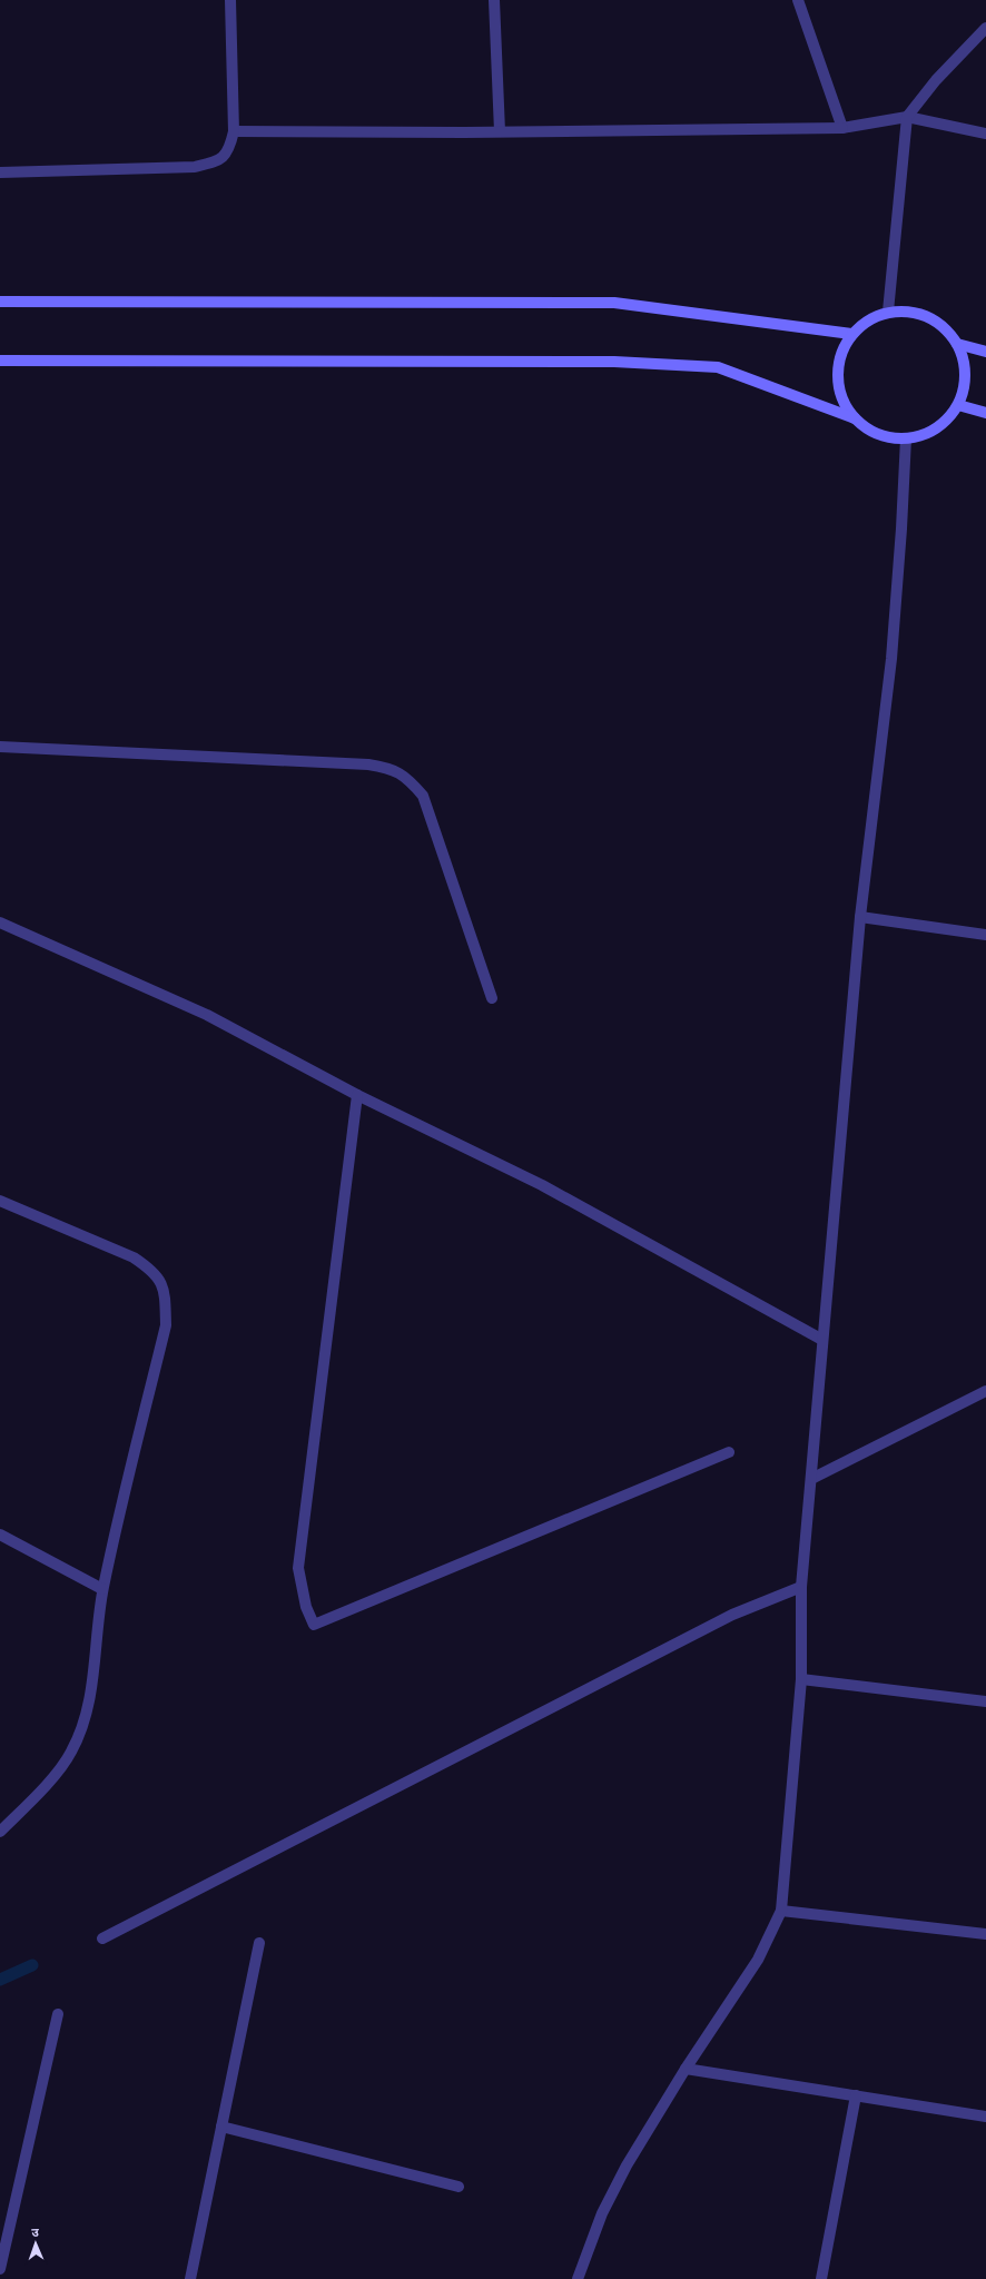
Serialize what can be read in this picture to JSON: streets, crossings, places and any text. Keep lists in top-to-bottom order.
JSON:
{
  "north": "top"
}
